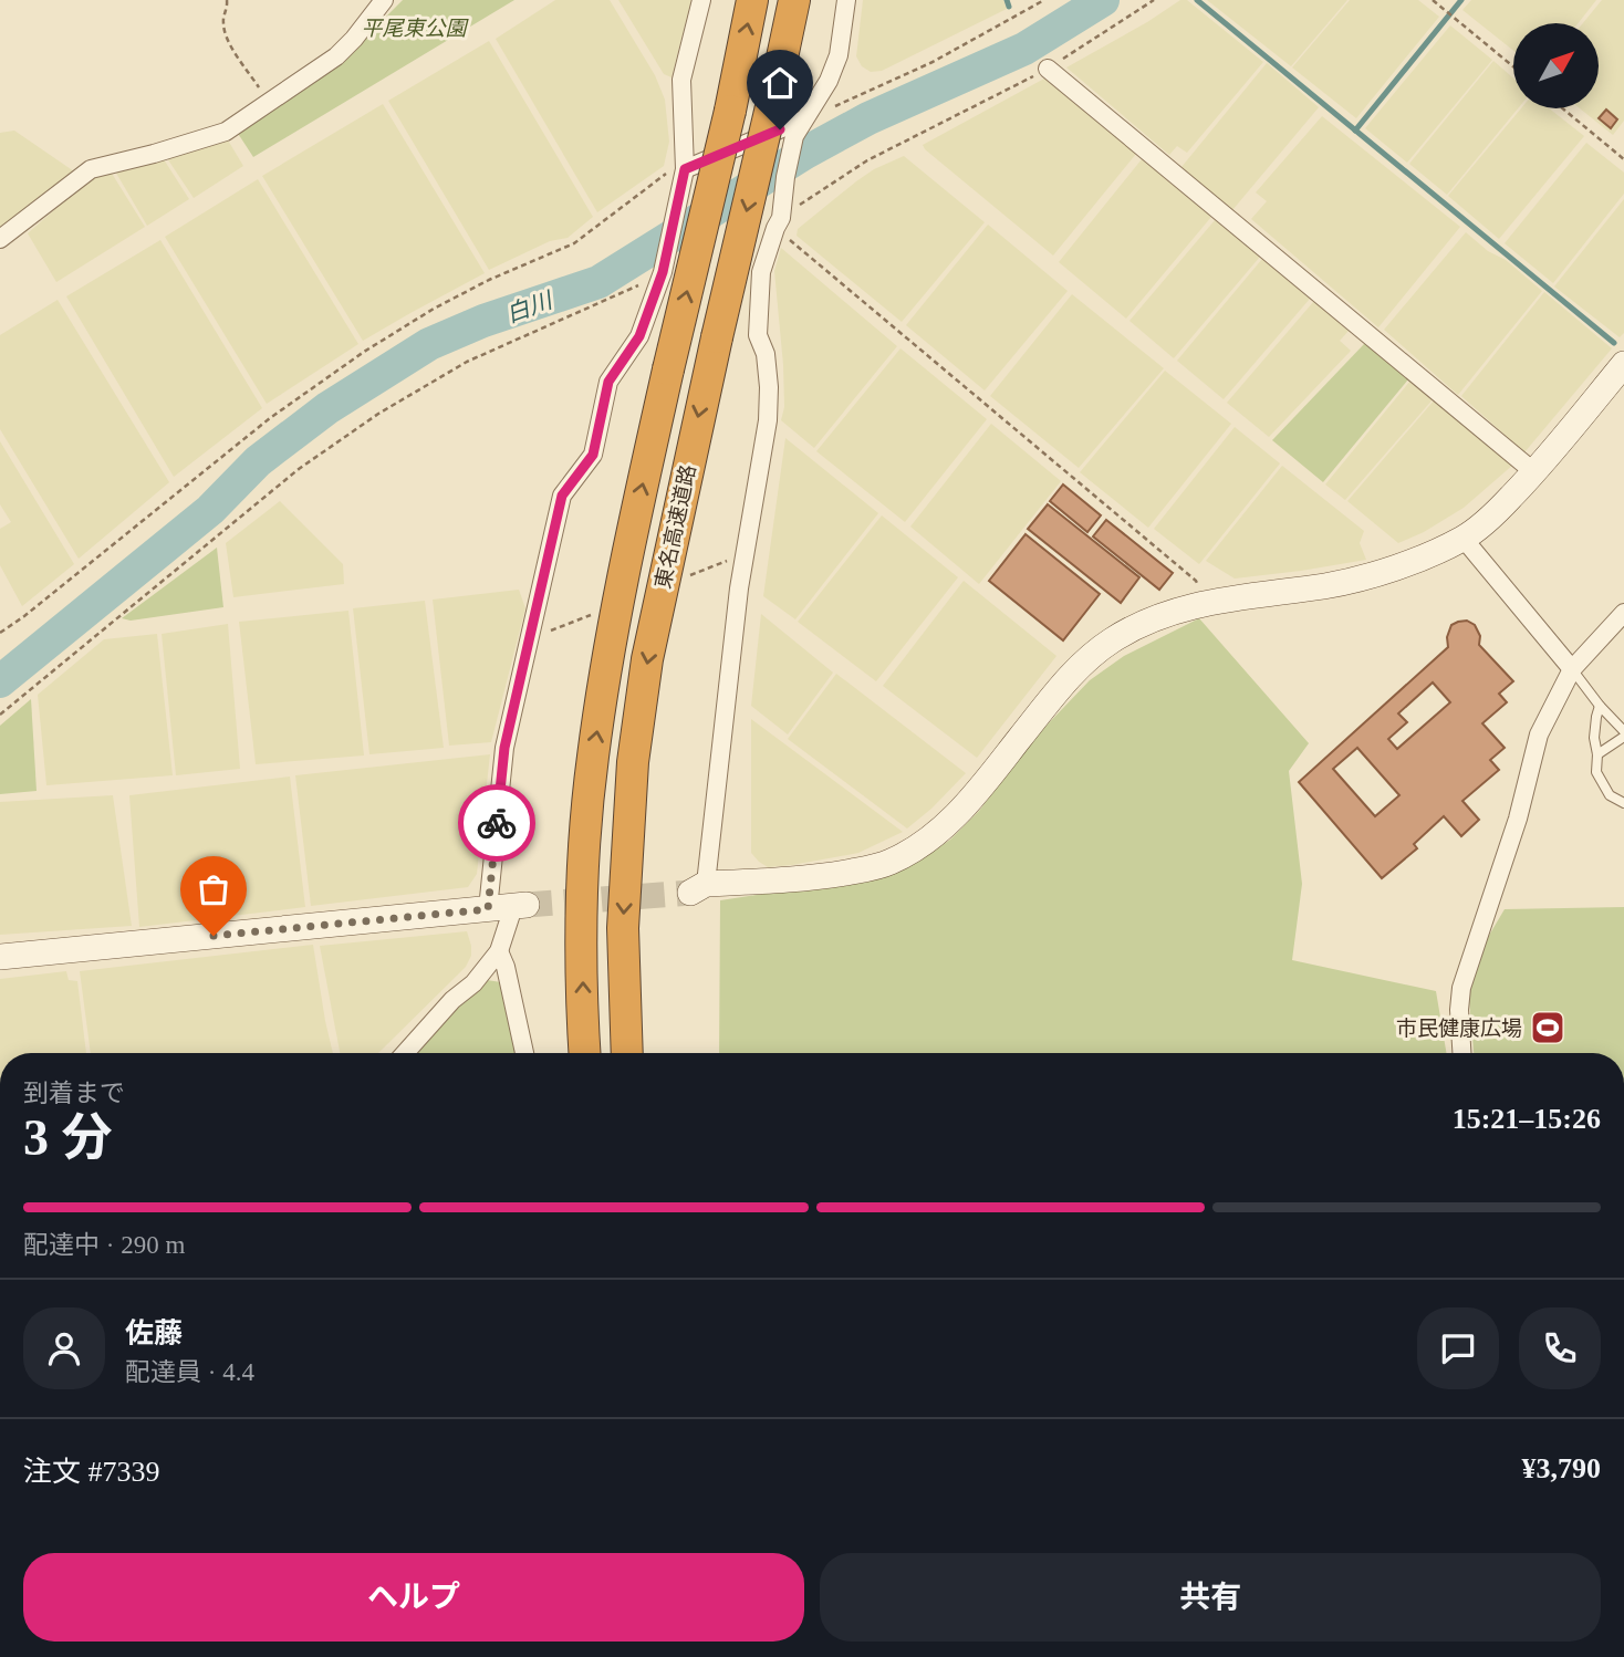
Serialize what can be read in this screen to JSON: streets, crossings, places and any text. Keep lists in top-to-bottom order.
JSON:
{
  "streets": {
    "highway": ["東名高速道路"]
  },
  "water": ["白川"],
  "parks": ["平尾東公園"],
  "places": {
    "sports": ["市民健康広場"]
  },
  "north": "top right",
  "page": {
    "heading": ["3 分", "到着まで", "15:21–15:26"],
    "panel": [
      "佐藤",
      "配達員 · 4.4",
      "注文 #7339",
      "¥3,790"
    ],
    "bar": "配達中 · 290 m",
    "buttons": ["ヘルプ", "共有"]
  }
}
